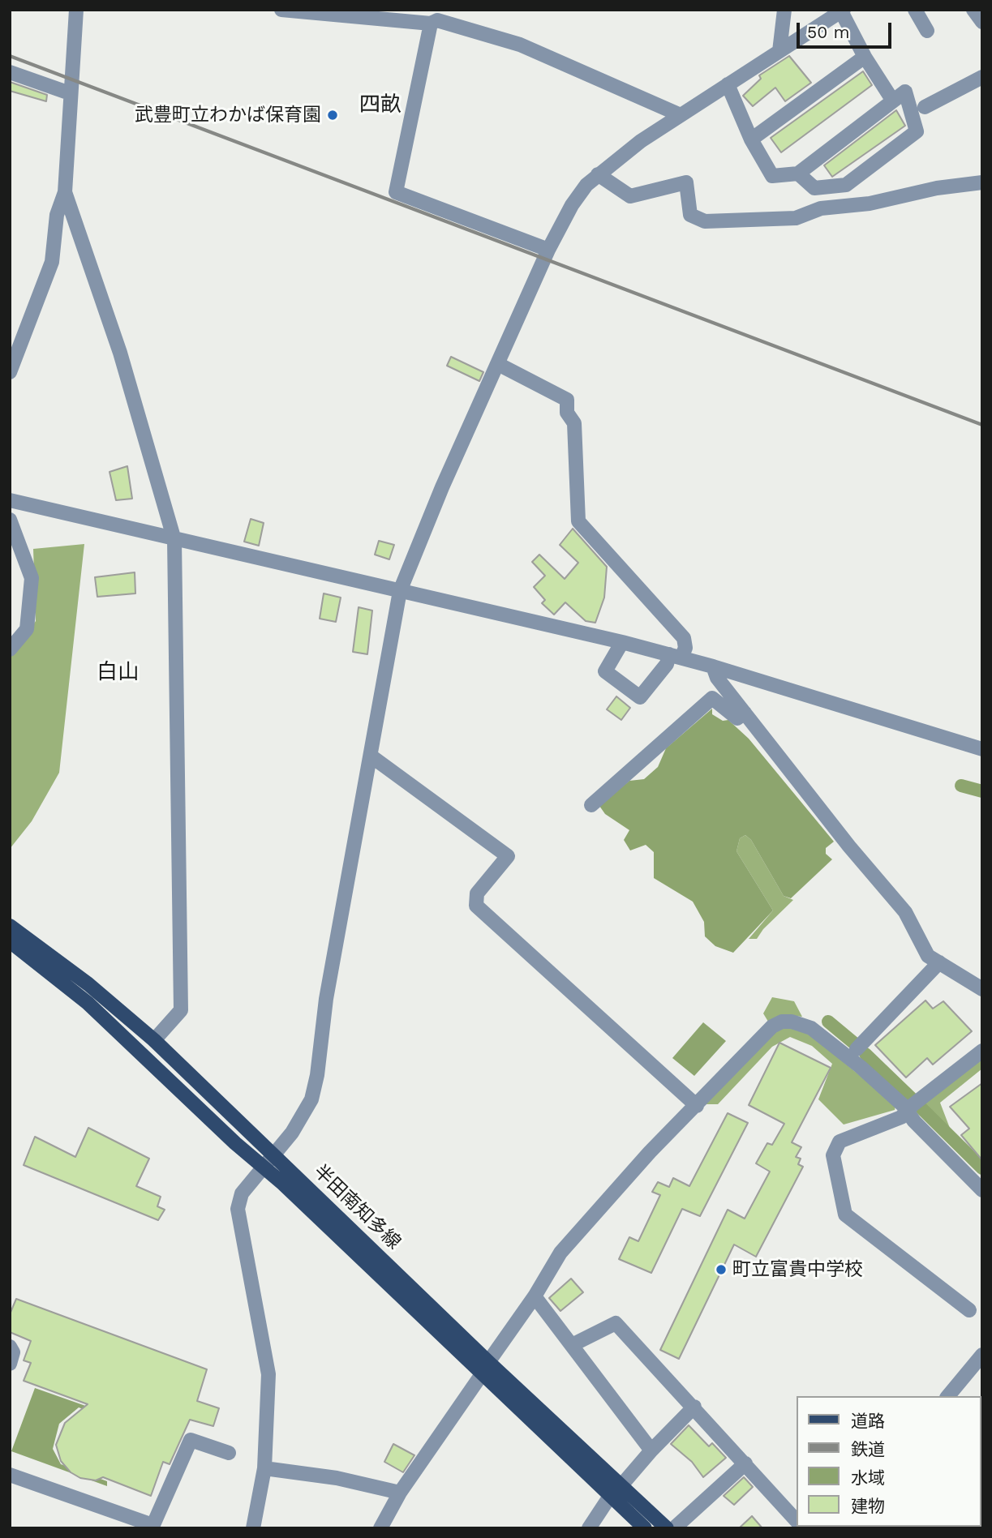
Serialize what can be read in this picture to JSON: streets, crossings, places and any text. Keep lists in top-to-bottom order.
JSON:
{
  "streets": {
    "main road": ["半田南知多線"]
  },
  "districts": ["四畝", "白山"],
  "places": ["武豊町立わかば保育園", "町立富貴中学校"],
  "legend": [
    "道路",
    "鉄道",
    "水域",
    "建物"
  ],
  "scale_bar": "50 m"
}
